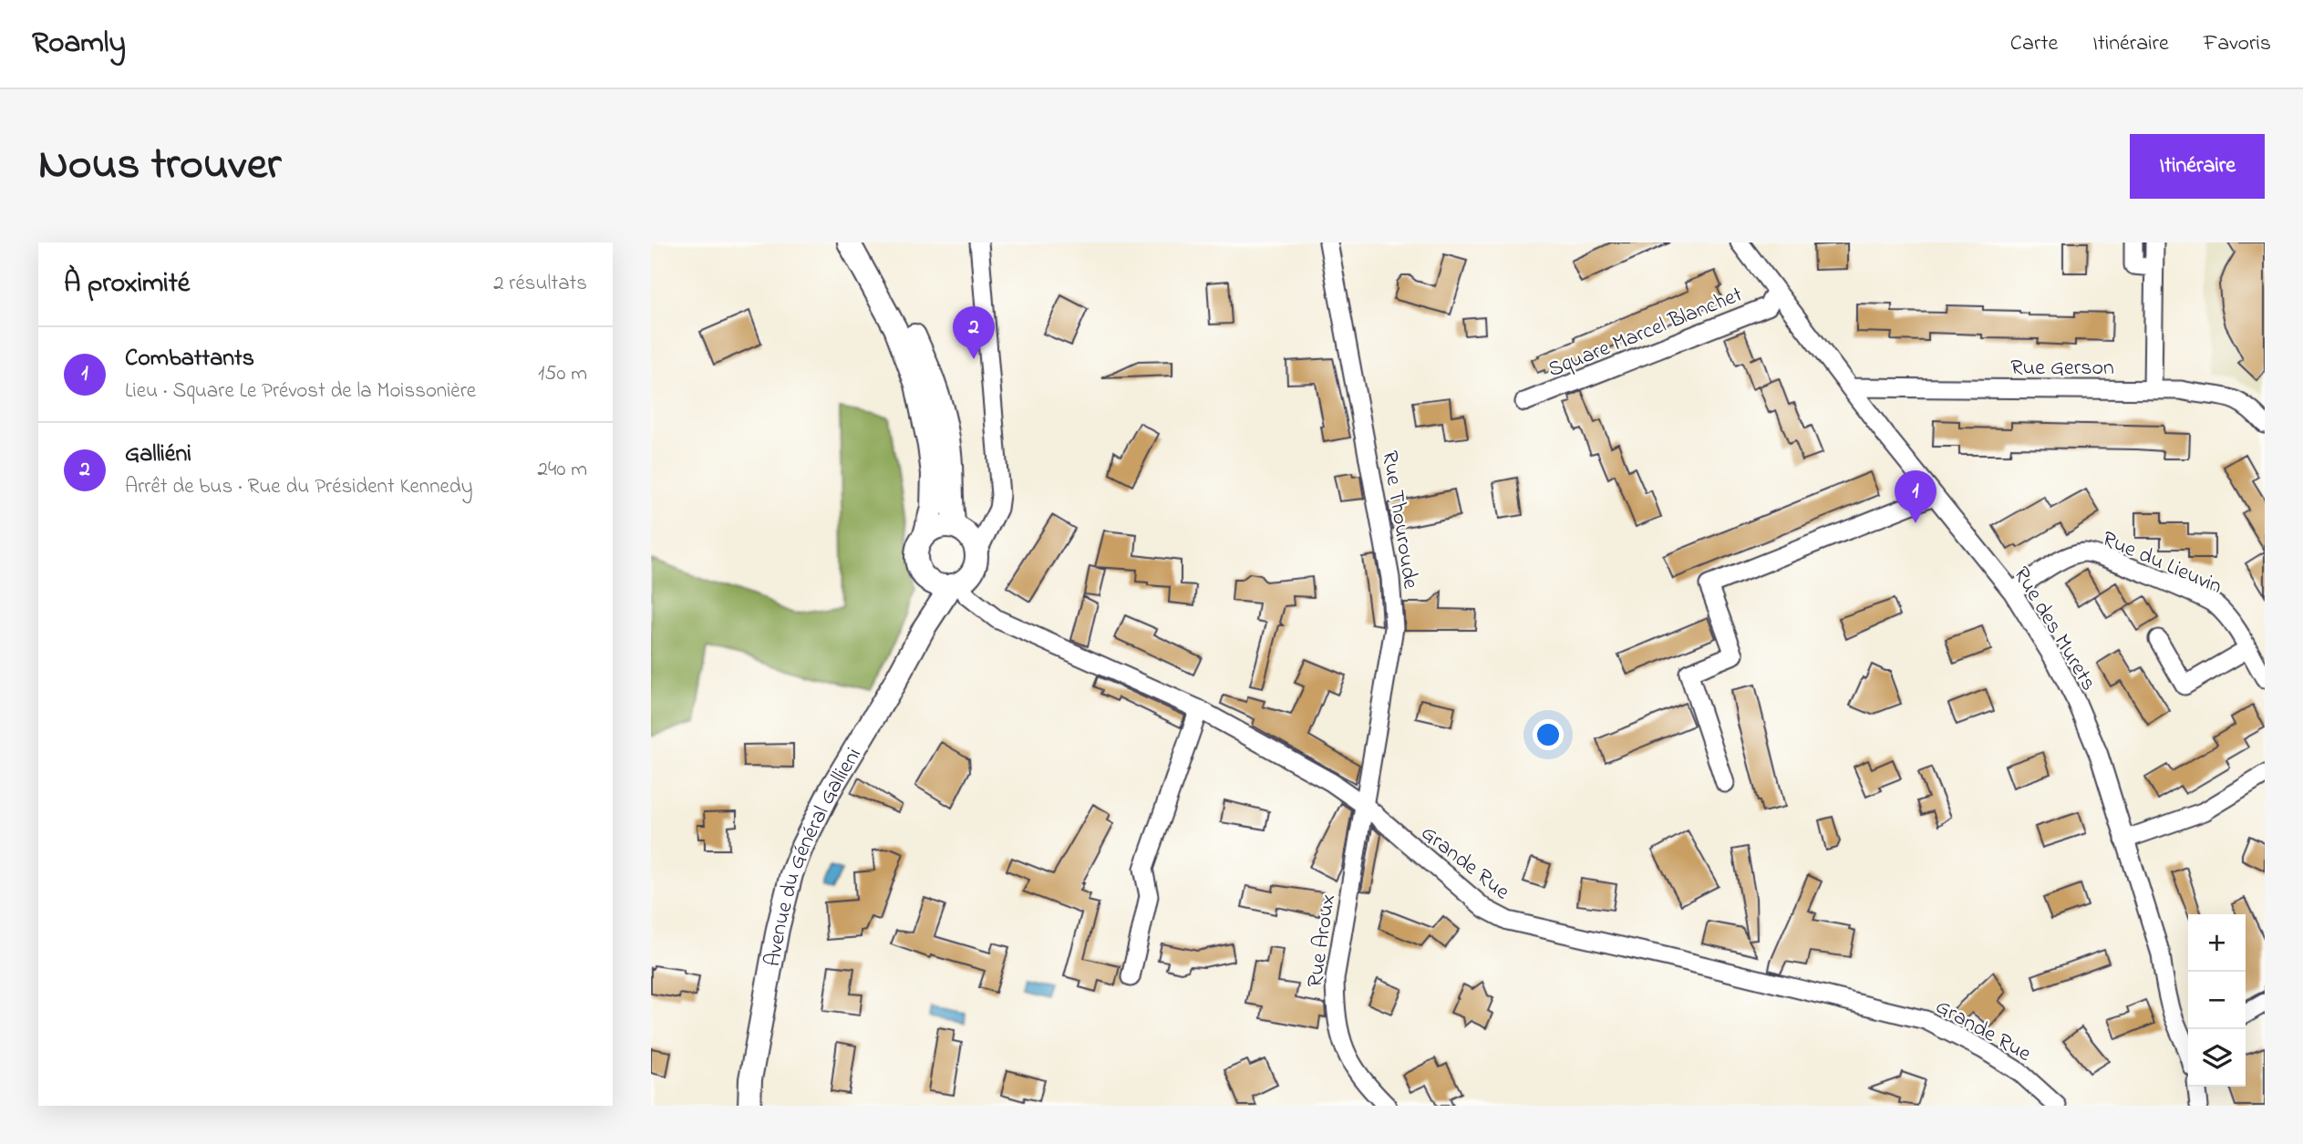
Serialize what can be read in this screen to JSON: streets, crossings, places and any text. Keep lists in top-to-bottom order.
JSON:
{
  "streets": {
    "street": [
      "Square Marcel Blanchet",
      "Rue Gerson",
      "Rue Thouroude",
      "Rue du Lieuvin",
      "Rue des Murets",
      "Avenue du Général Gallieni",
      "Grande Rue",
      "Rue Aroux"
    ]
  },
  "crossings": [
    ["Square Marcel Blanchet", "Rue des Murets"],
    ["Rue Gerson", "Rue des Murets"],
    ["Rue Thouroude", "Grande Rue"],
    ["Rue Thouroude", "Rue Aroux"],
    ["Rue du Lieuvin", "Rue des Murets"],
    ["Avenue du Général Gallieni", "Grande Rue"],
    ["Grande Rue", "Rue Aroux"]
  ],
  "page": {
    "header": "Roamly",
    "nav": ["Carte", "Itinéraire", "Favoris"],
    "title": "Nous trouver",
    "buttons": "Itinéraire",
    "heading": ["À proximité", "2 résultats"],
    "pins": ["2", "1"],
    "list": [
      {
        "mark": "1",
        "name": "Combattants",
        "note": "Lieu · Square Le Prévost de la Moissonière",
        "value": "150 m"
      },
      {
        "mark": "2",
        "name": "Galliéni",
        "note": "Arrêt de bus · Rue du Président Kennedy",
        "value": "240 m"
      }
    ],
    "map_buttons": ["+", "−"]
  }
}
